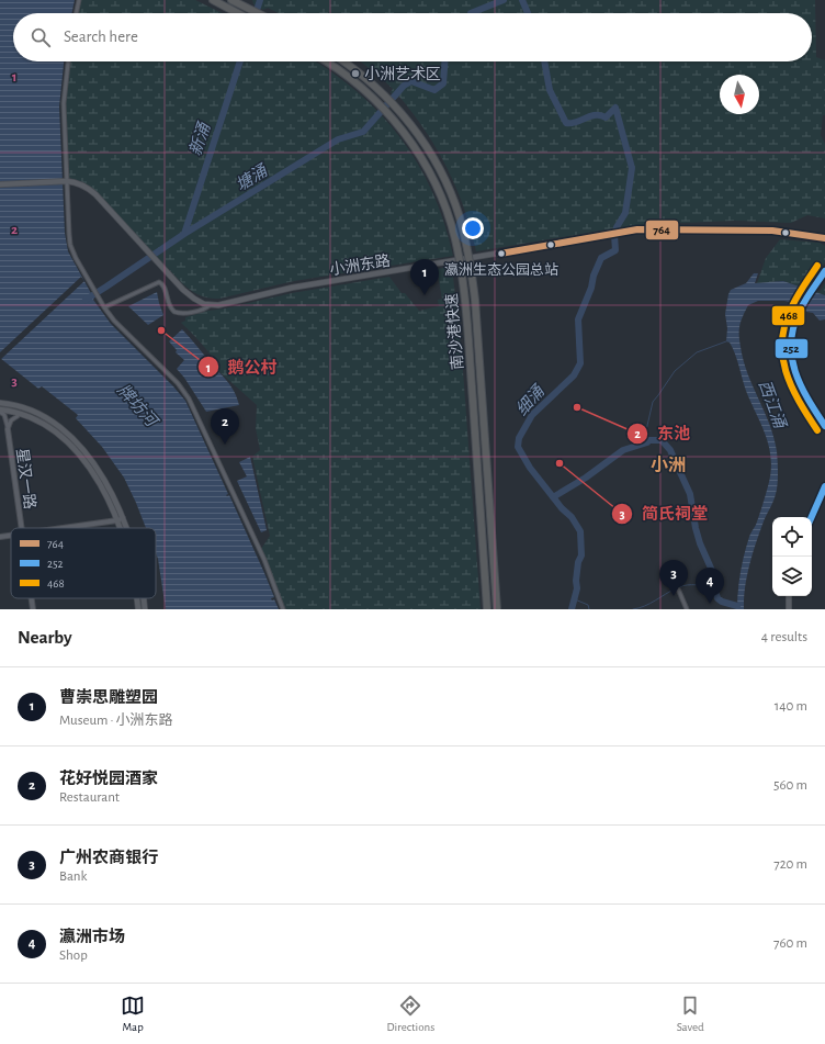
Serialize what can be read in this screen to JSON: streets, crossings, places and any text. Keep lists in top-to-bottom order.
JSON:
{
  "streets": {
    "highway": ["南沙港快速"],
    "main road": ["小洲东路"],
    "street": ["星汉一路"]
  },
  "districts": ["小洲"],
  "water": [
    "新涌",
    "塘涌",
    "细涌",
    "西江涌",
    "牌坊河"
  ],
  "places": [
    "小洲艺术区",
    "瀛洲生态公园总站",
    "鹅公村",
    "东池",
    "简氏祠堂"
  ],
  "lines": ["transit line 764", "transit line 468", "transit line 252"],
  "legend": ["764", "252", "468"],
  "north": "bottom",
  "page": {
    "search": "Search here",
    "pins": [
      "1",
      "2",
      "3",
      "4"
    ],
    "heading": ["Nearby", "4 results"],
    "list": [
      {
        "mark": "1",
        "name": "曹崇思雕塑园",
        "note": "Museum · 小洲东路",
        "value": "140 m"
      },
      {
        "mark": "2",
        "name": "花好悦园酒家",
        "note": "Restaurant",
        "value": "560 m"
      },
      {
        "mark": "3",
        "name": "广州农商银行",
        "note": "Bank",
        "value": "720 m"
      },
      {
        "mark": "4",
        "name": "瀛洲市场",
        "note": "Shop",
        "value": "760 m"
      }
    ],
    "nav": ["Map", "Directions", "Saved"]
  },
  "grid": {
    "rows": ["1", "2", "3"]
  }
}
